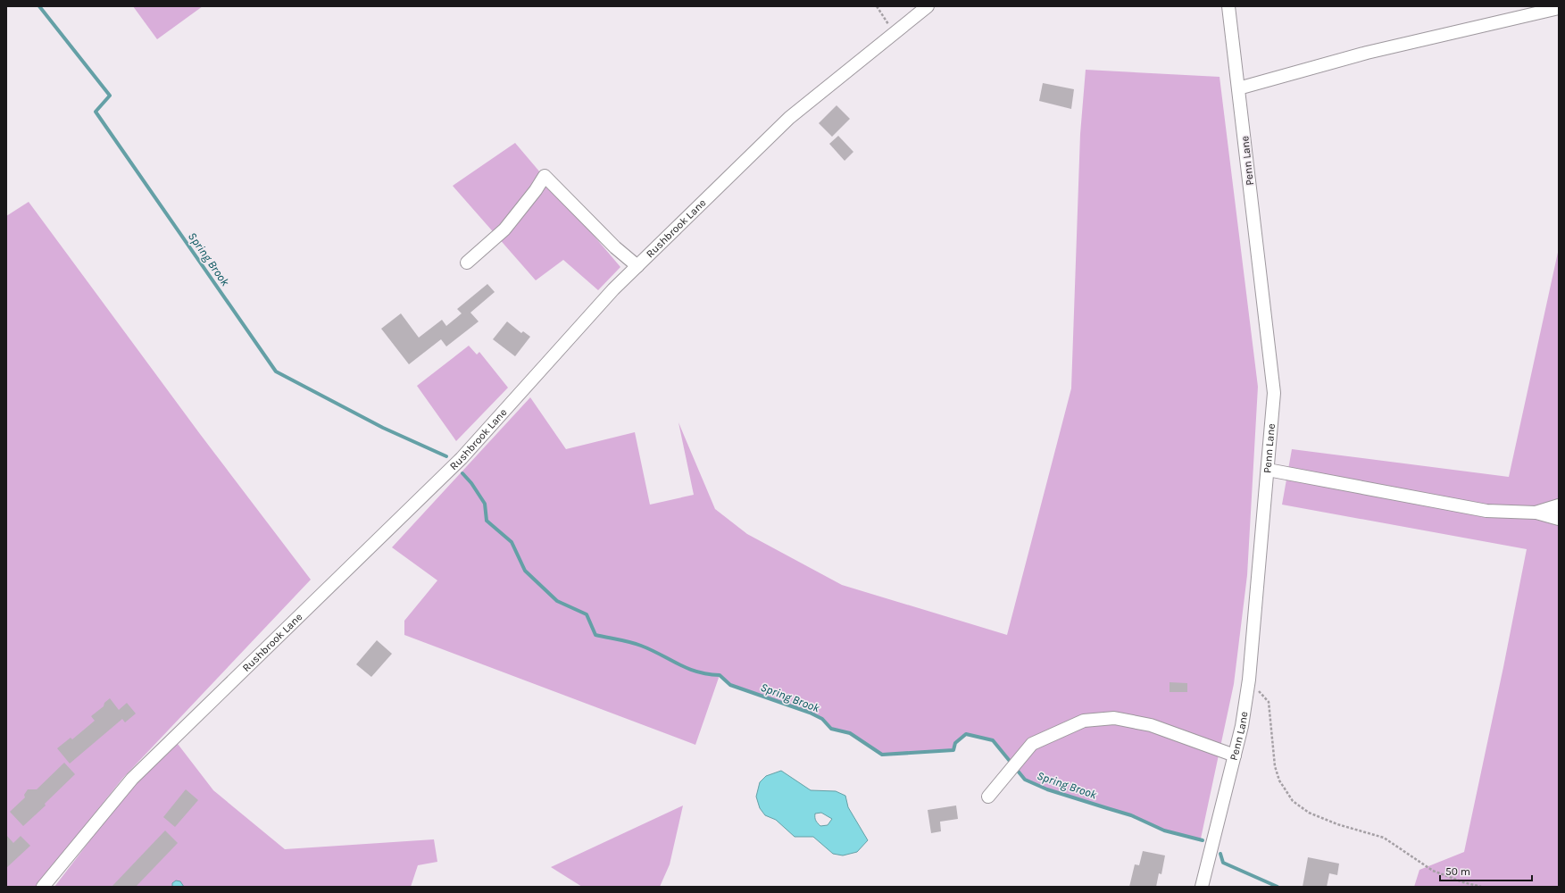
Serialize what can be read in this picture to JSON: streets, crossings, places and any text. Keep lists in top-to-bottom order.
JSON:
{
  "streets": {
    "street": ["Penn Lane", "Rushbrook Lane"]
  },
  "water": ["Spring Brook"],
  "scale_bar": "50 m"
}
